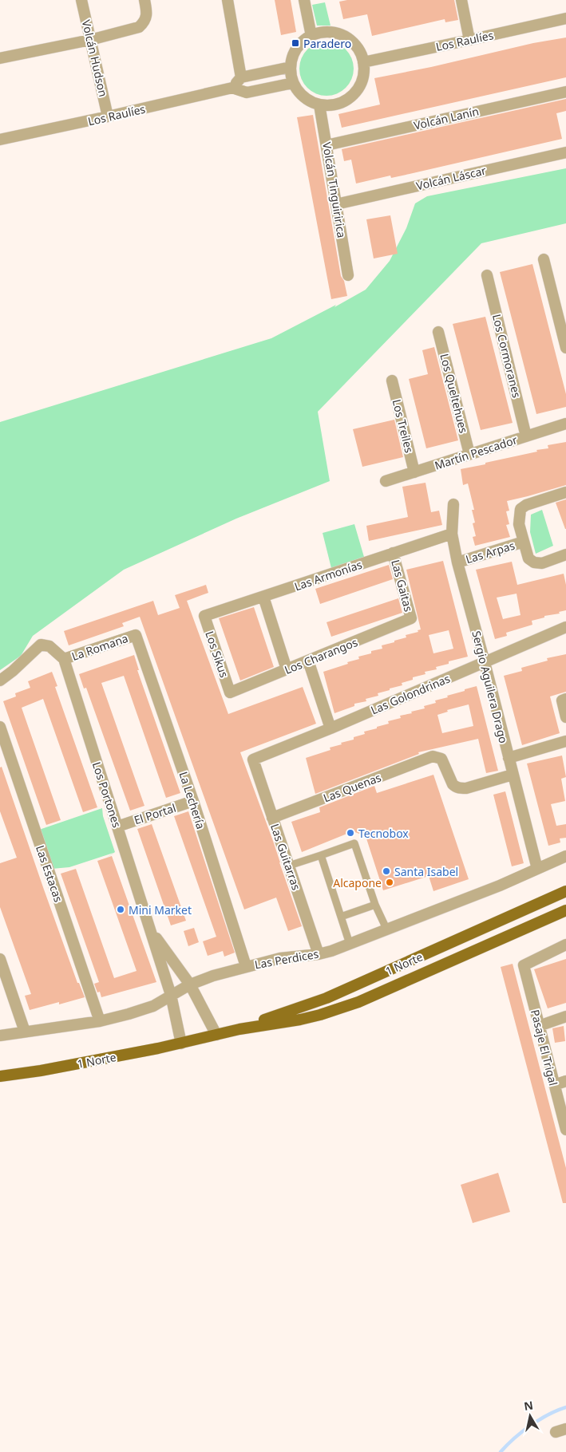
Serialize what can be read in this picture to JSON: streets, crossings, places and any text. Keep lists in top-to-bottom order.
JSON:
{
  "streets": {
    "main road": ["1 Norte"],
    "street": [
      "Los Raulíes",
      "Volcán Hudson",
      "Volcán Lanín",
      "Volcán Láscar",
      "Volcán Tinguiririca",
      "Los Cormoranes",
      "Los Queltehues",
      "Los Treiles",
      "Martín Pescador",
      "Las Arpas",
      "Las Armonías",
      "Las Gaitas",
      "La Romana",
      "Los Sikus",
      "Los Charangos",
      "Sergio Aguilera Drago",
      "Las Golondrinas",
      "Las Quenas",
      "Los Portones",
      "La Lechería",
      "El Portal",
      "Las Guitarras",
      "Las Estacas",
      "Las Perdices",
      "Pasaje El Trigal"
    ]
  },
  "crossings": [
    ["Los Raulíes", "Volcán Hudson"],
    ["Los Raulíes", "Volcán Tinguiririca"],
    ["Volcán Lanín", "Volcán Tinguiririca"],
    ["Volcán Láscar", "Volcán Tinguiririca"],
    ["Los Cormoranes", "Martín Pescador"],
    ["Los Queltehues", "Martín Pescador"],
    ["Los Treiles", "Martín Pescador"],
    ["Las Arpas", "Sergio Aguilera Drago"],
    ["Las Armonías", "Las Gaitas"],
    ["Las Armonías", "Los Sikus"],
    ["Las Armonías", "Sergio Aguilera Drago"],
    ["Las Gaitas", "Los Charangos"],
    ["La Romana", "Los Portones"],
    ["La Romana", "La Lechería"],
    ["Los Sikus", "Los Charangos"],
    ["Sergio Aguilera Drago", "Las Golondrinas"],
    ["Sergio Aguilera Drago", "Las Quenas"],
    ["Sergio Aguilera Drago", "Las Perdices"],
    ["Las Golondrinas", "Las Guitarras"],
    ["Las Quenas", "Las Guitarras"],
    ["Los Portones", "El Portal"],
    ["Los Portones", "Las Perdices"],
    ["Los Portones", "1 Norte"],
    ["La Lechería", "El Portal"],
    ["La Lechería", "Las Perdices"],
    ["Las Guitarras", "Las Perdices"],
    ["Las Estacas", "Las Perdices"]
  ],
  "places": {
    "transit": ["Paradero"],
    "other": [
      "Tecnobox",
      "Santa Isabel",
      "Alcapone",
      "Mini Market"
    ]
  },
  "north": "top"
}
